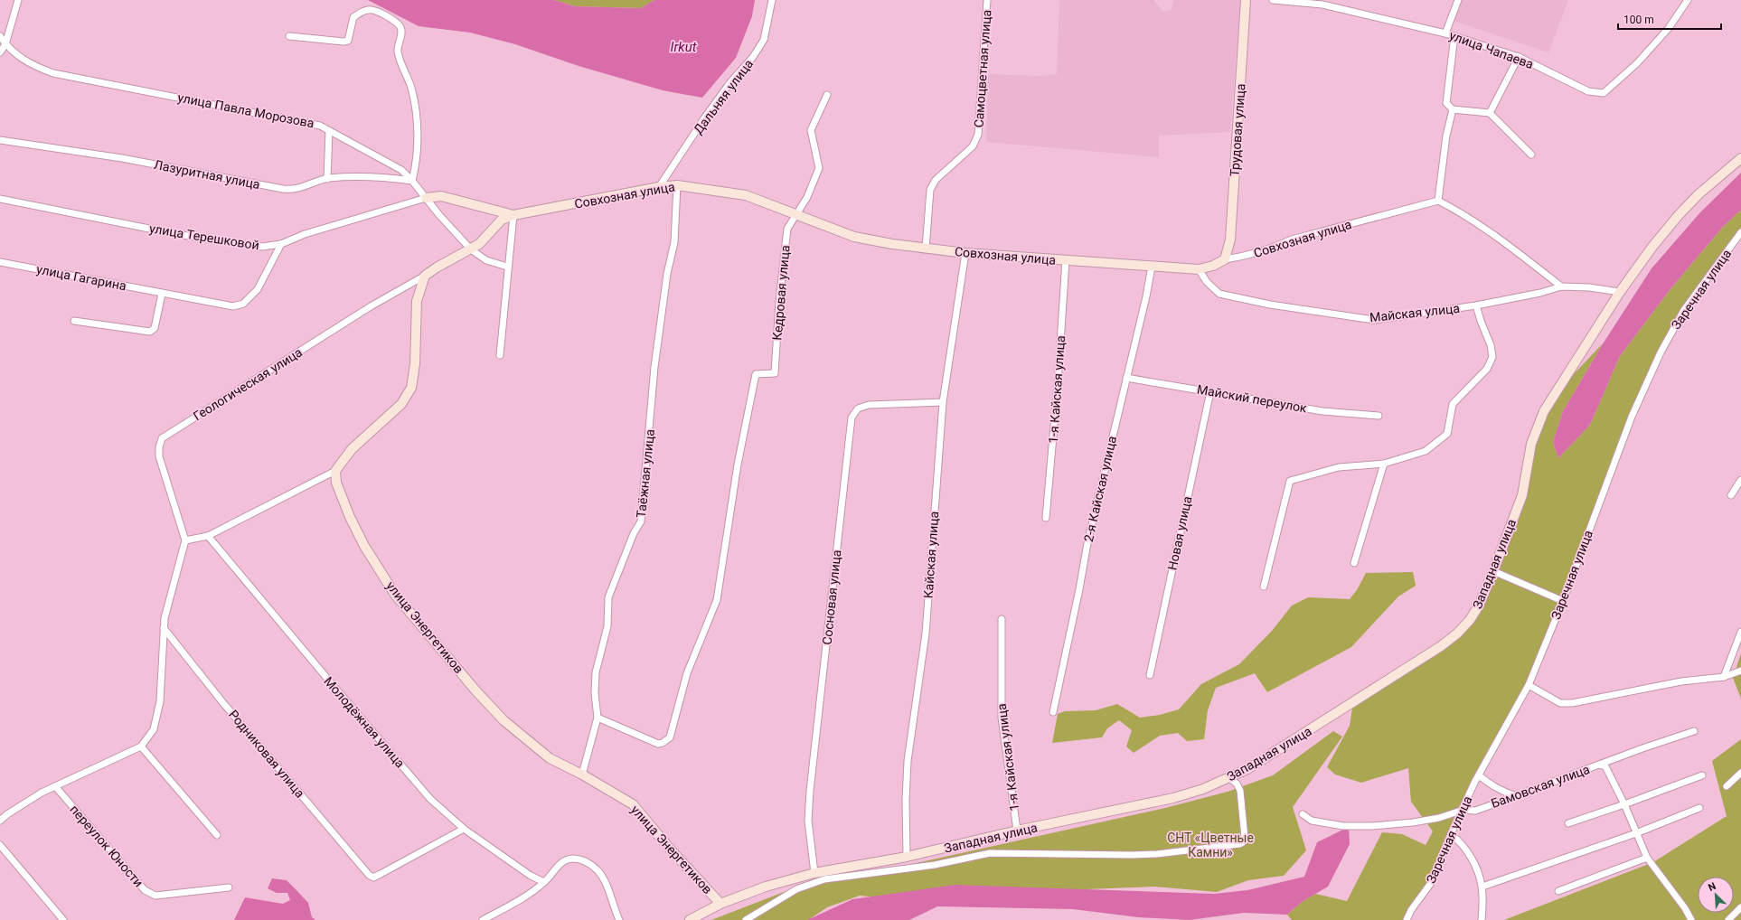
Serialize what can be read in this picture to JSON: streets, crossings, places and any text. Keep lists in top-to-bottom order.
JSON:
{
  "streets": {
    "street": [
      "улица Чапаева",
      "Самоцветная улица",
      "Дальняя улица",
      "улица Павла Морозова",
      "Трудовая улица",
      "Лазуритная улица",
      "Совхозная улица",
      "улица Терешковой",
      "улица Гагарина",
      "Заречная улица",
      "Кедровая улица",
      "Майская улица",
      "Геологическая улица",
      "1-я Кайская улица",
      "Майский переулок",
      "Таёжная улица",
      "2-я Кайская улица",
      "Новая улица",
      "Кайская улица",
      "Западная улица",
      "Сосновая улица",
      "улица Энергетиков",
      "Молодёжная улица",
      "Родниковая улица",
      "Бамовская улица",
      "переулок Юности"
    ]
  },
  "crossings": [
    ["Самоцветная улица", "Совхозная улица"],
    ["Дальняя улица", "Совхозная улица"],
    ["улица Павла Морозова", "Лазуритная улица"],
    ["улица Павла Морозова", "Совхозная улица"],
    ["улица Павла Морозова", "улица Терешковой"],
    ["Трудовая улица", "Совхозная улица"],
    ["Совхозная улица", "улица Терешковой"],
    ["Совхозная улица", "Кедровая улица"],
    ["Совхозная улица", "Майская улица"],
    ["Совхозная улица", "1-я Кайская улица"],
    ["Совхозная улица", "Таёжная улица"],
    ["Совхозная улица", "2-я Кайская улица"],
    ["Совхозная улица", "Кайская улица"],
    ["улица Терешковой", "улица Гагарина"],
    ["Заречная улица", "Бамовская улица"],
    ["Кедровая улица", "Таёжная улица"],
    ["Майская улица", "Западная улица"],
    ["1-я Кайская улица", "Западная улица"],
    ["Майский переулок", "2-я Кайская улица"],
    ["Майский переулок", "Новая улица"],
    ["Таёжная улица", "улица Энергетиков"],
    ["Кайская улица", "Западная улица"],
    ["Кайская улица", "Сосновая улица"],
    ["Западная улица", "Сосновая улица"],
    ["Западная улица", "улица Энергетиков"],
    ["Молодёжная улица", "Родниковая улица"]
  ],
  "water": ["Irkut"],
  "parks": ["СНТ «Цветные Камни»"],
  "scale_bar": "100 m",
  "north": "top left"
}
